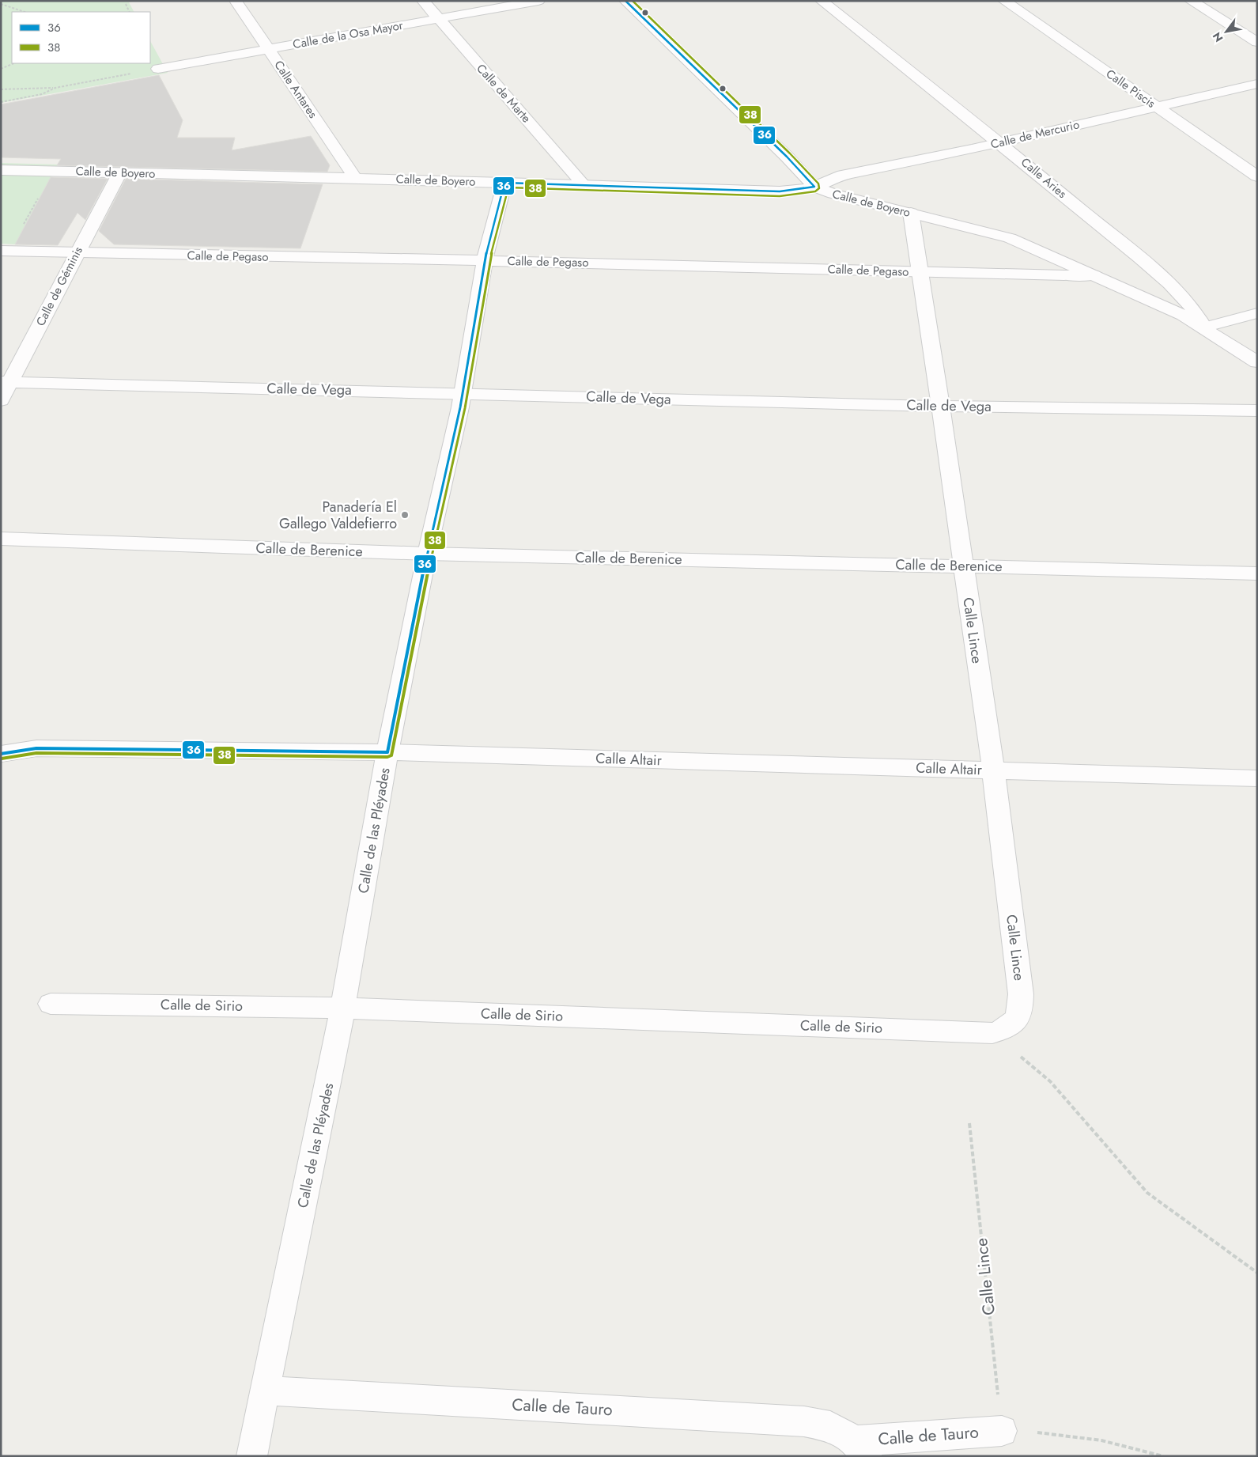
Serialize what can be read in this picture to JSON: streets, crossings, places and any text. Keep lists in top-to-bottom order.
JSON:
{
  "streets": {
    "street": [
      "Calle de la Osa Mayor",
      "Calle Piscis",
      "Calle Antares",
      "Calle de Marte",
      "Calle de Mercurio",
      "Calle de Boyero",
      "Calle Aries",
      "Calle de Pegaso",
      "Calle de Géminis",
      "Calle de Vega",
      "Calle de Berenice",
      "Calle Lince",
      "Calle Altair",
      "Calle de las Pléyades",
      "Calle de Sirio",
      "Calle de Tauro"
    ]
  },
  "crossings": [
    ["Calle de la Osa Mayor", "Calle Antares"],
    ["Calle de la Osa Mayor", "Calle de Marte"],
    ["Calle Piscis", "Calle de Mercurio"],
    ["Calle Antares", "Calle de Boyero"],
    ["Calle de Marte", "Calle de Boyero"],
    ["Calle de Mercurio", "Calle de Boyero"],
    ["Calle de Mercurio", "Calle Aries"],
    ["Calle de Boyero", "Calle Aries"],
    ["Calle de Boyero", "Calle de Pegaso"],
    ["Calle de Boyero", "Calle de Géminis"],
    ["Calle de Boyero", "Calle Lince"],
    ["Calle de Boyero", "Calle de las Pléyades"],
    ["Calle de Pegaso", "Calle de Géminis"],
    ["Calle de Pegaso", "Calle Lince"],
    ["Calle de Pegaso", "Calle de las Pléyades"],
    ["Calle de Géminis", "Calle de Vega"],
    ["Calle de Vega", "Calle Lince"],
    ["Calle de Vega", "Calle de las Pléyades"],
    ["Calle de Berenice", "Calle Lince"],
    ["Calle de Berenice", "Calle de las Pléyades"],
    ["Calle Lince", "Calle Altair"],
    ["Calle Lince", "Calle de Sirio"],
    ["Calle Lince", "Calle de Tauro"],
    ["Calle Altair", "Calle de las Pléyades"],
    ["Calle de las Pléyades", "Calle de Sirio"],
    ["Calle de las Pléyades", "Calle de Tauro"]
  ],
  "places": ["Panadería El Gallego Valdefierro"],
  "lines": ["transit line 36", "transit line 38"],
  "legend": ["36", "38"],
  "north": "bottom left"
}
